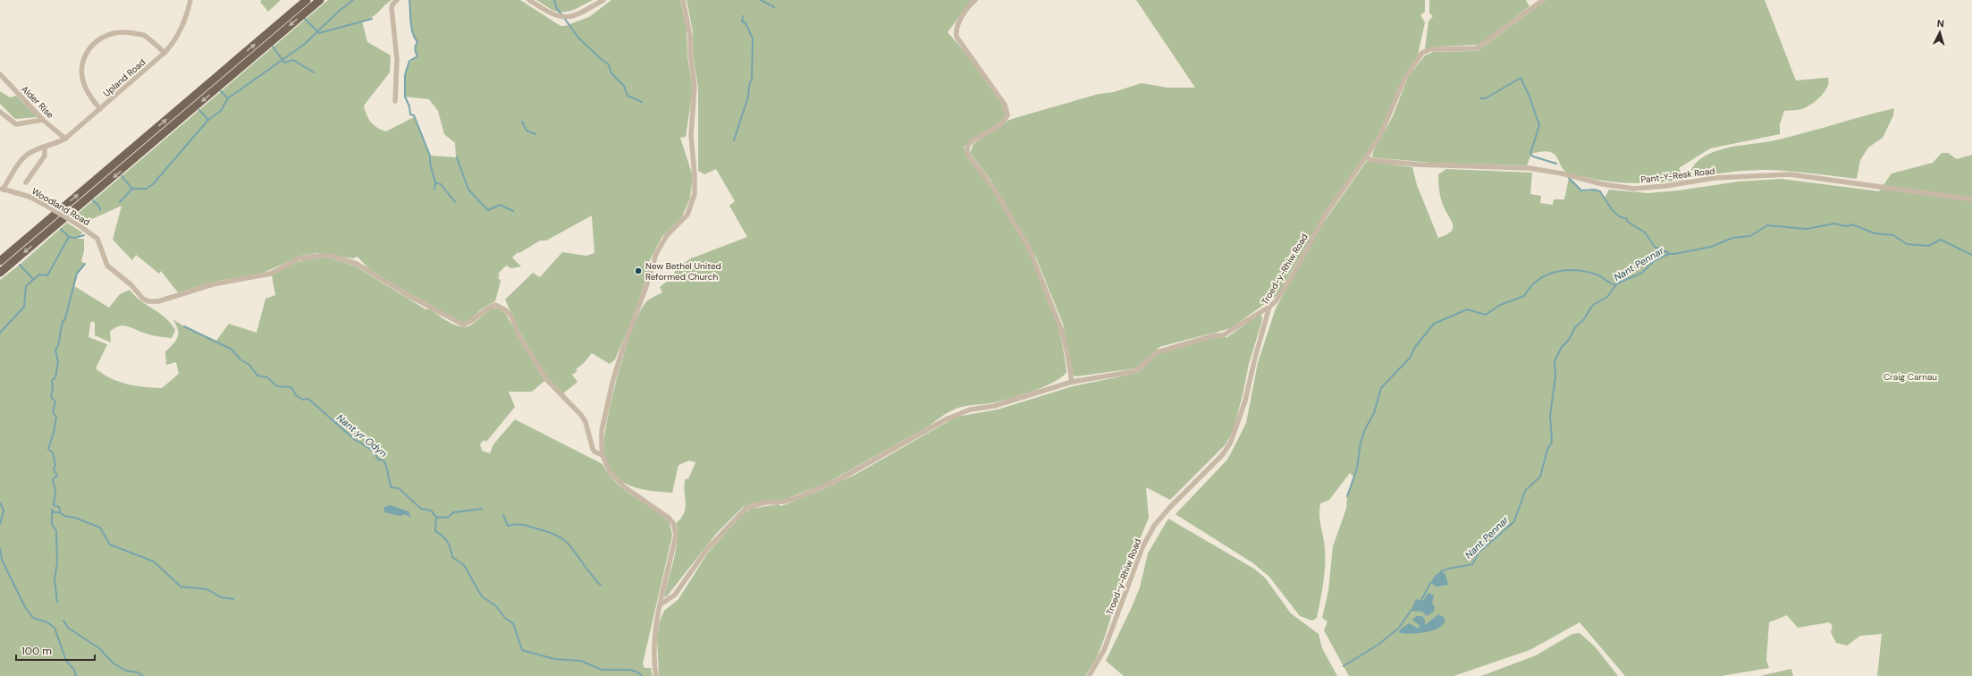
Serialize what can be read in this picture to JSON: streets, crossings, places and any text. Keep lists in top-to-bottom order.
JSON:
{
  "streets": {
    "street": [
      "Upland Road",
      "Alder Rise",
      "Pant-Y-Resk Road",
      "Woodland Road",
      "Troed-y-Rhiw Road"
    ]
  },
  "crossings": [
    ["Upland Road", "Alder Rise"],
    ["Upland Road", "Woodland Road"],
    ["Pant-Y-Resk Road", "Troed-y-Rhiw Road"]
  ],
  "water": ["Nant Pennar", "Nant yr Odyn"],
  "parks": ["Craig Carnau"],
  "places": ["New Bethel United Reformed Church"],
  "scale_bar": "100 m",
  "north": "top"
}
